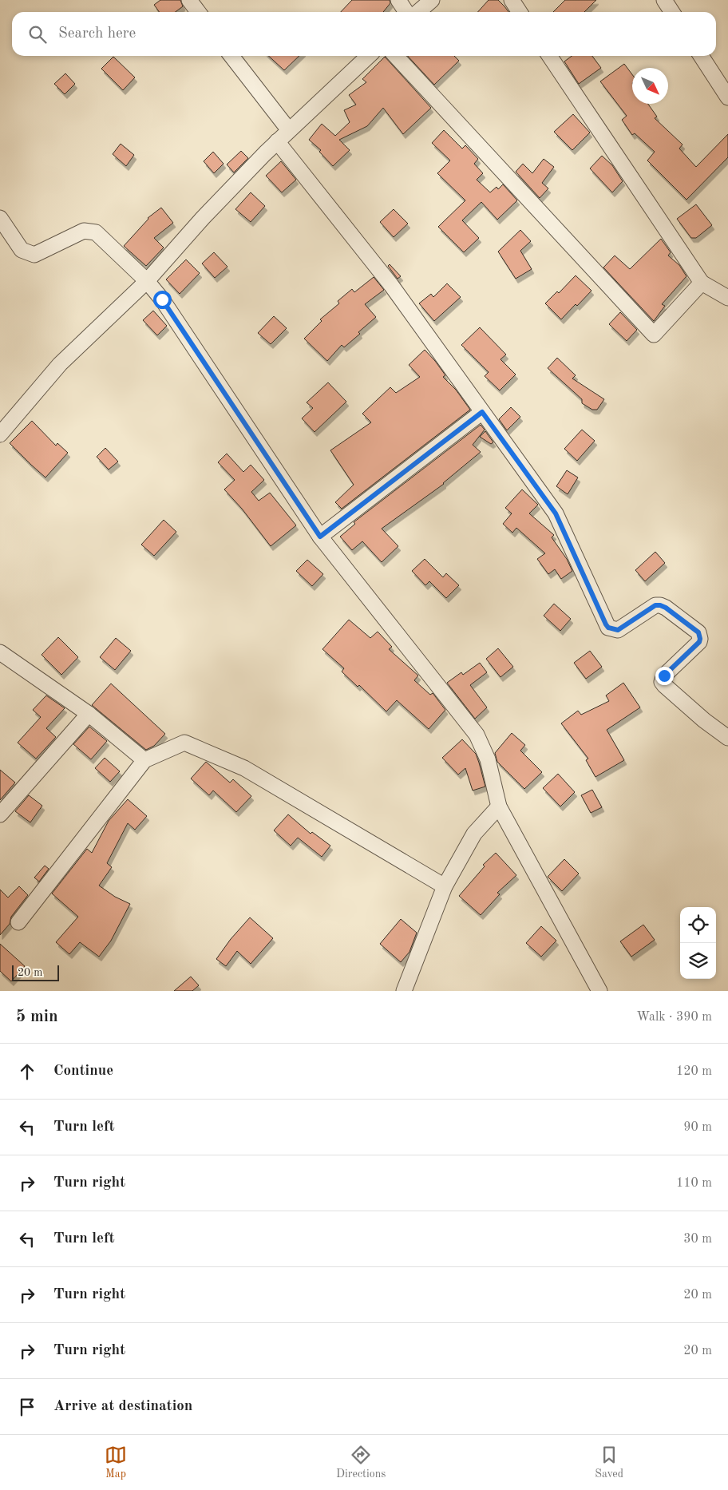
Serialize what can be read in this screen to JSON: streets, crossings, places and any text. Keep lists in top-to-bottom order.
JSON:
{
  "scale_bar": "20 m",
  "north": "bottom right",
  "page": {
    "search": "Search here",
    "scale": "20 m",
    "heading": ["5 min", "Walk · 390 m"],
    "list": [
      ["Continue", "120 m"],
      ["Turn left", "90 m"],
      ["Turn right", "110 m"],
      ["Turn left", "30 m"],
      ["Turn right", "20 m"],
      ["Turn right", "20 m"],
      "Arrive at destination"
    ],
    "nav": ["Map", "Directions", "Saved"]
  }
}
